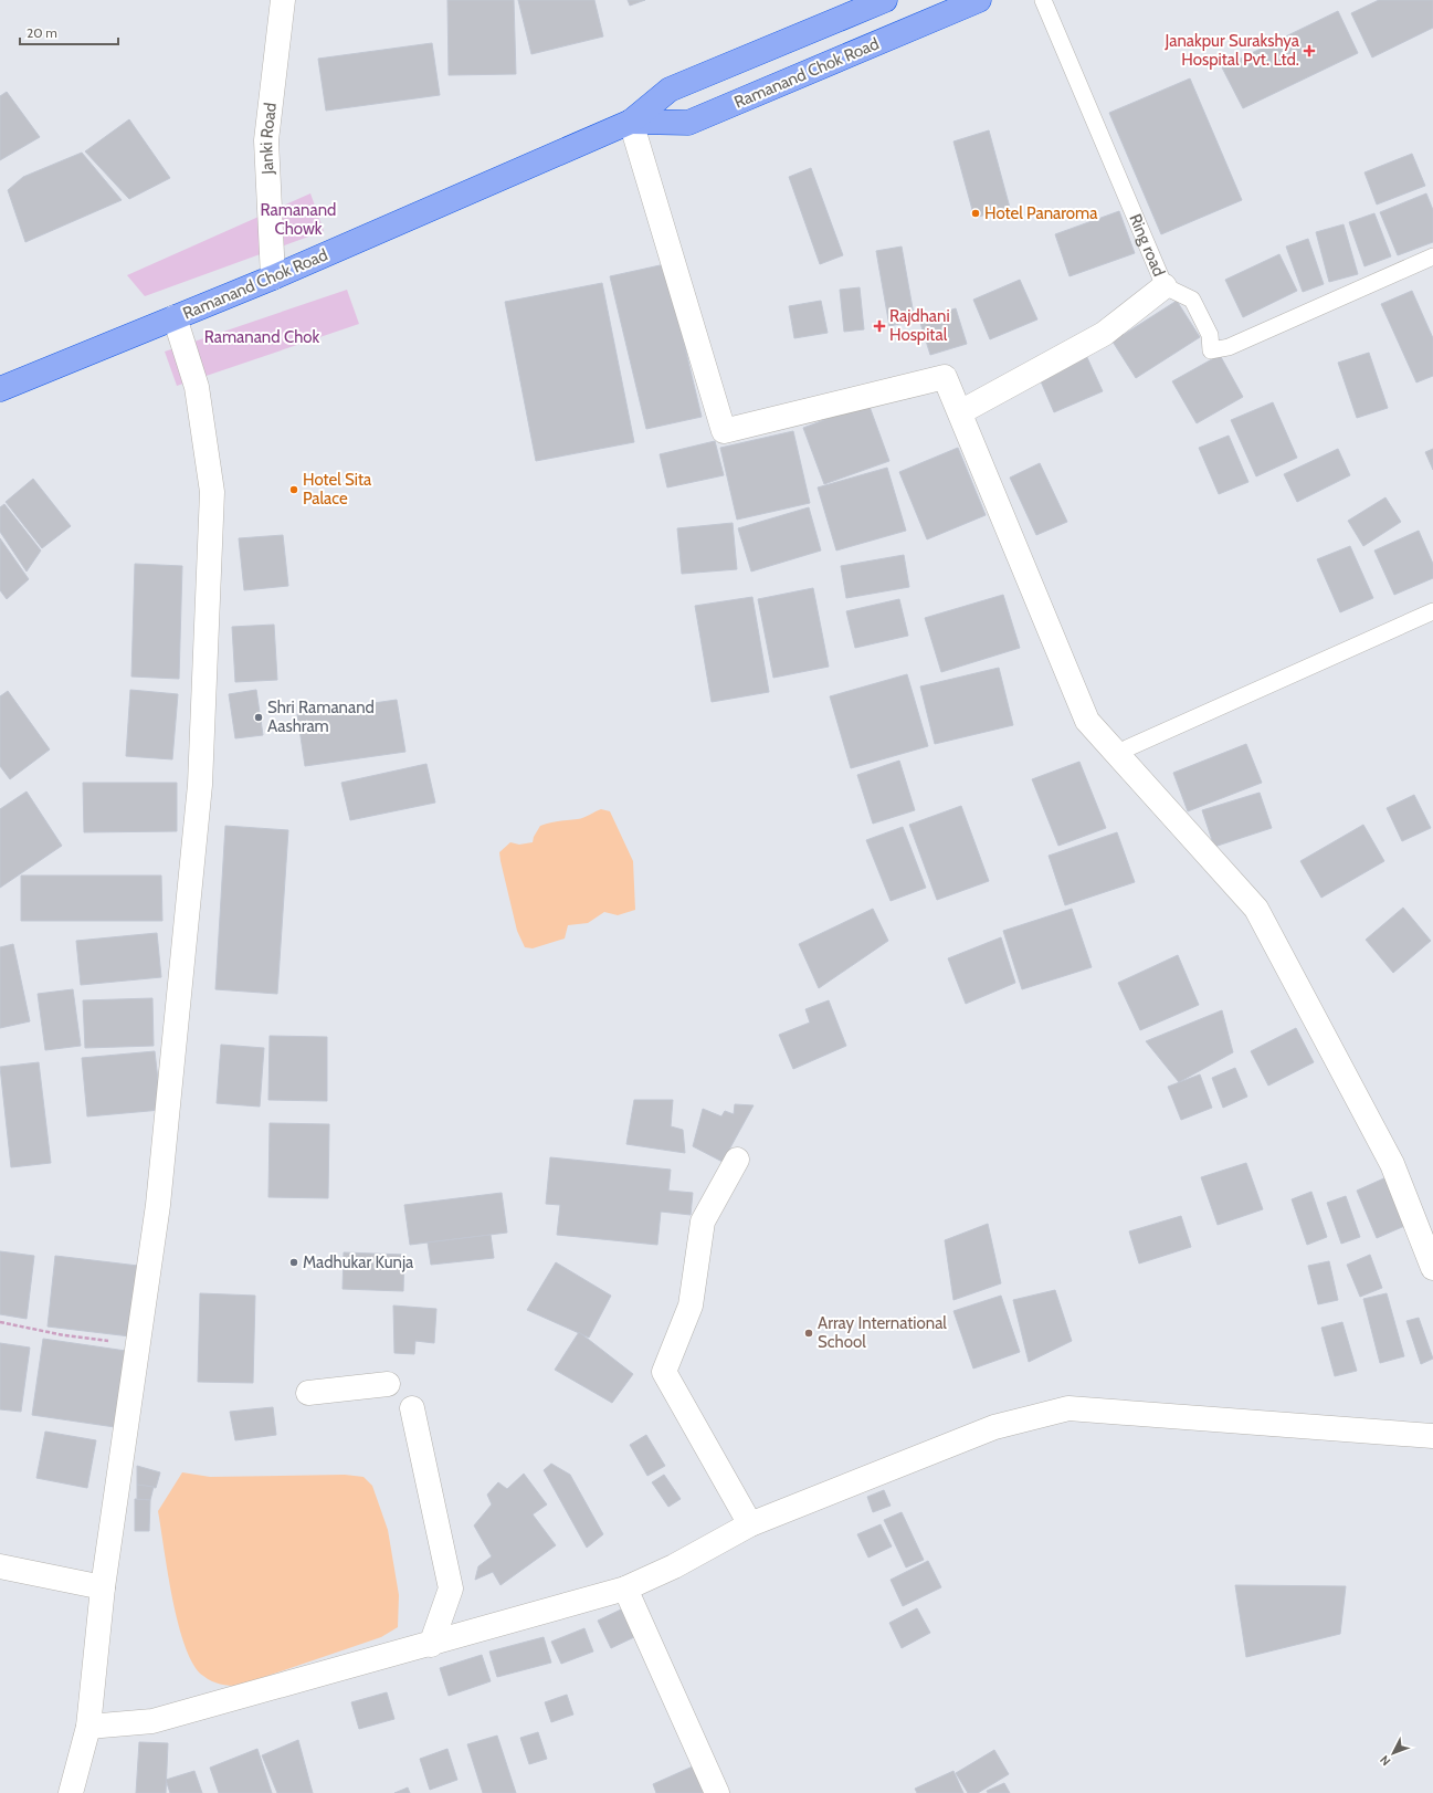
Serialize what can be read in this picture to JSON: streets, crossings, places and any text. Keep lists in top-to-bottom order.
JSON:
{
  "streets": {
    "highway": ["Ramanand Chok Road"],
    "street": ["Janki Road"],
    "lane": ["Ring road"]
  },
  "crossings": [
    ["Ramanand Chok Road", "Janki Road"]
  ],
  "parks": ["Ramanand Chowk", "Ramanand Chok"],
  "places": {
    "health": ["Janakpur Surakshya Hospital Pvt. Ltd.", "Rajdhani Hospital"],
    "other": [
      "Hotel Panaroma",
      "Hotel Sita Palace",
      "Shri Ramanand Aashram",
      "Madhukar Kunja",
      "Array International School"
    ]
  },
  "scale_bar": "20 m",
  "north": "bottom left"
}
